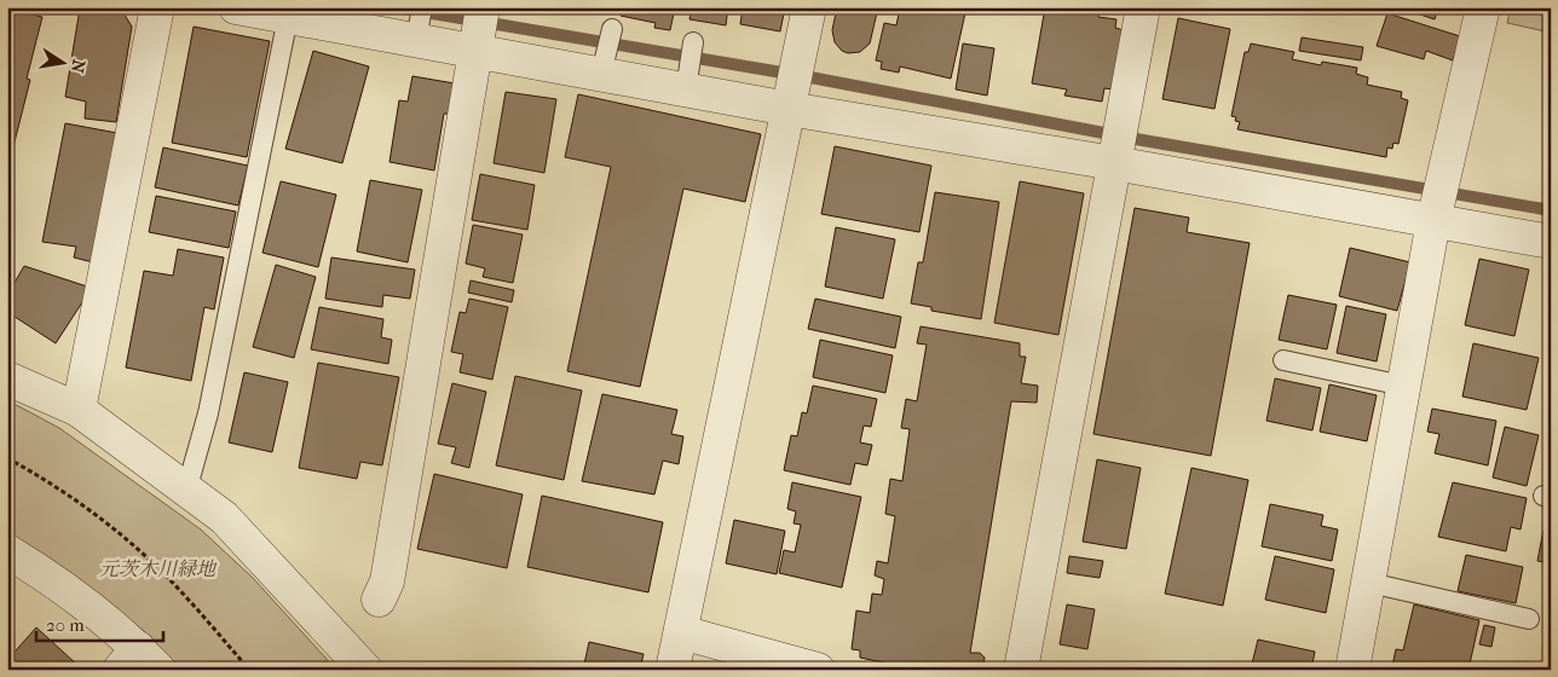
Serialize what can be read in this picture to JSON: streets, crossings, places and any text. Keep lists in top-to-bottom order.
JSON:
{
  "parks": ["元茨木川緑地"],
  "scale_bar": "20 m",
  "north": "right"
}
